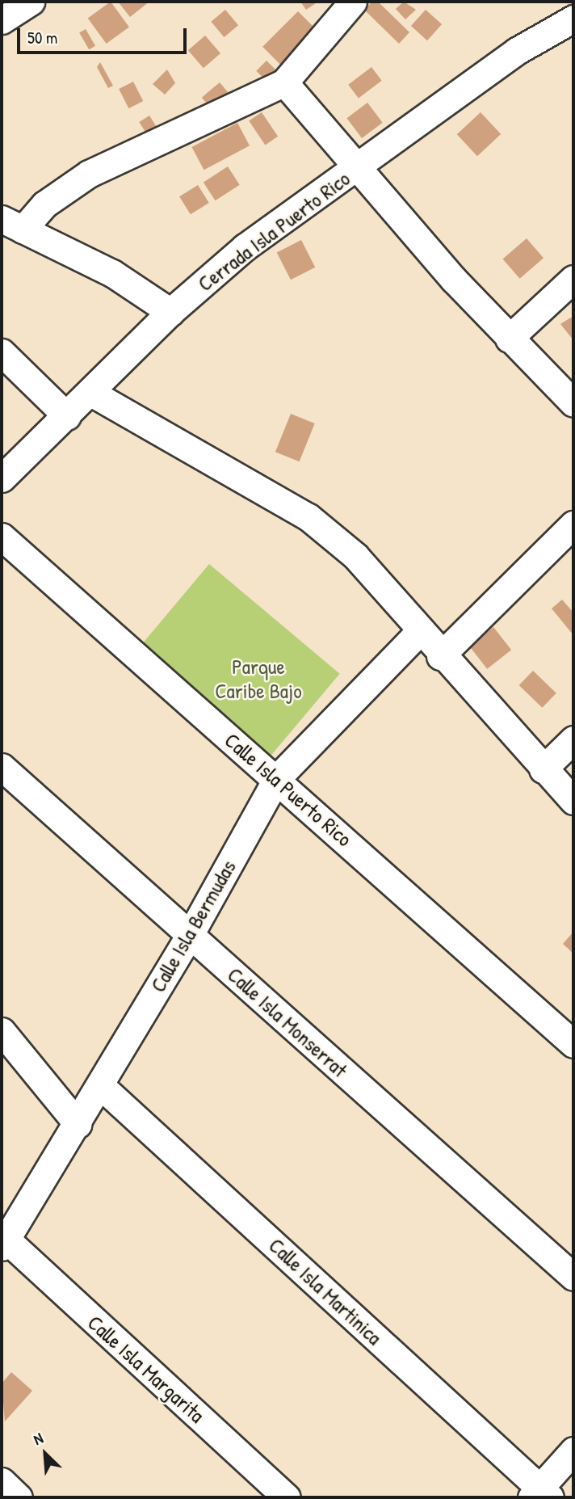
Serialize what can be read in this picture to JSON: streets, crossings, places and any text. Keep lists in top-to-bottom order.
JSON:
{
  "streets": {
    "street": [
      "Cerrada Isla Puerto Rico",
      "Calle Isla Puerto Rico",
      "Calle Isla Bermudas",
      "Calle Isla Monserrat",
      "Calle Isla Martinica",
      "Calle Isla Margarita"
    ]
  },
  "crossings": [
    ["Calle Isla Puerto Rico", "Calle Isla Bermudas"],
    ["Calle Isla Bermudas", "Calle Isla Monserrat"],
    ["Calle Isla Bermudas", "Calle Isla Martinica"],
    ["Calle Isla Bermudas", "Calle Isla Margarita"]
  ],
  "parks": ["Parque Caribe Bajo"],
  "scale_bar": "50 m",
  "north": "top left"
}
